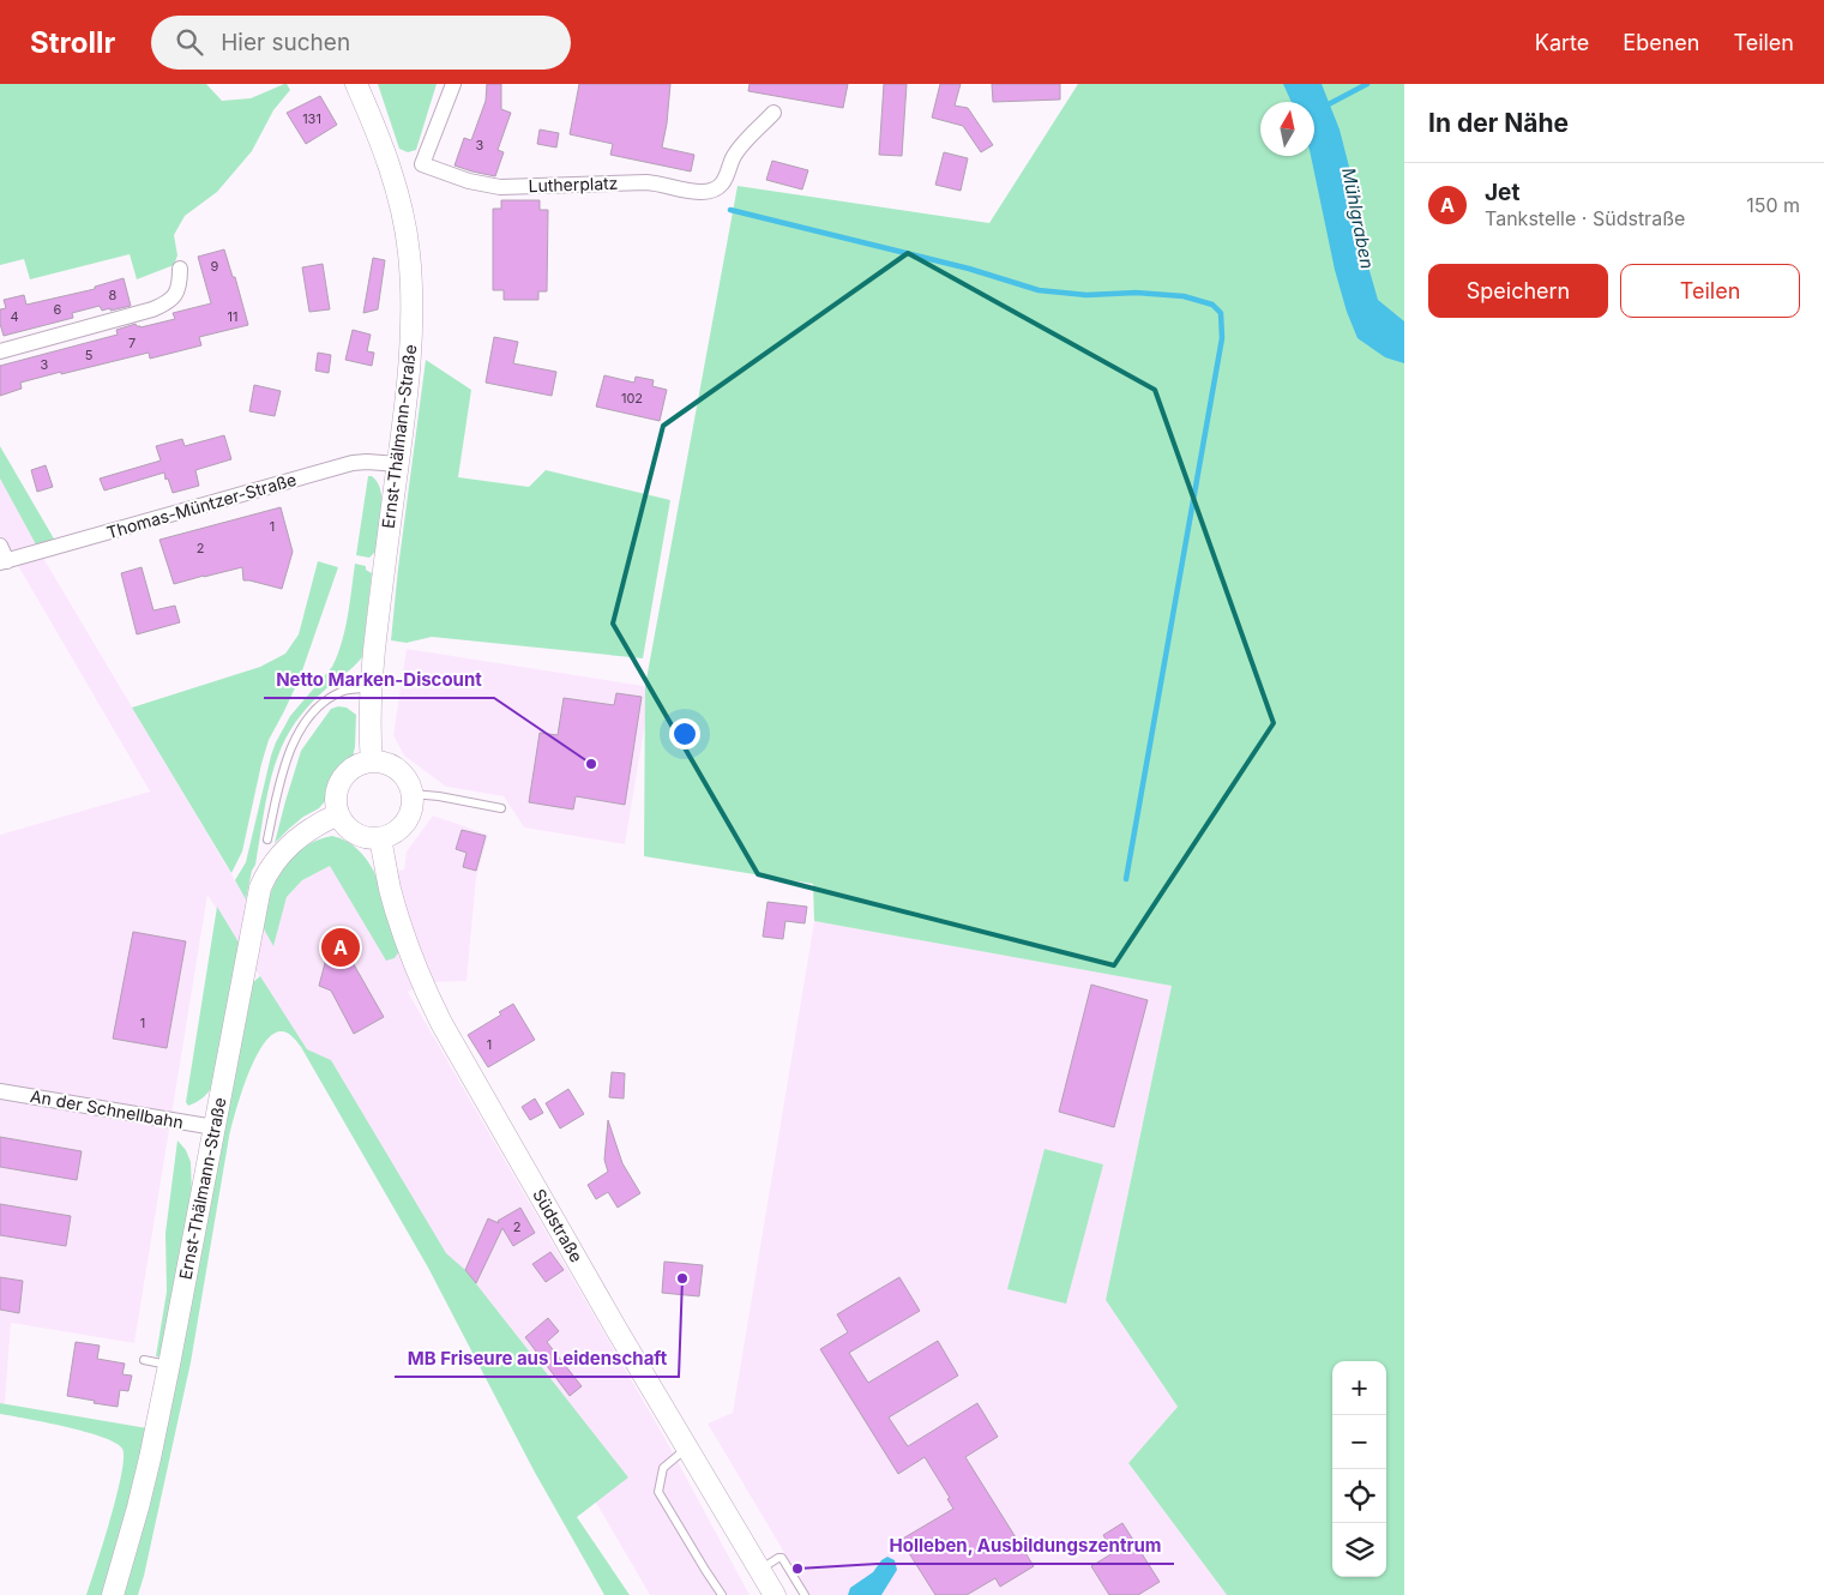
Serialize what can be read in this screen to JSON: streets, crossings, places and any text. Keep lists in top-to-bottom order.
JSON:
{
  "streets": {
    "main road": ["Ernst-Thälmann-Straße", "Südstraße"],
    "street": ["Lutherplatz", "Thomas-Müntzer-Straße", "An der Schnellbahn"]
  },
  "crossings": [
    ["Ernst-Thälmann-Straße", "Thomas-Müntzer-Straße"],
    ["Ernst-Thälmann-Straße", "An der Schnellbahn"],
    ["Ernst-Thälmann-Straße", "Südstraße"]
  ],
  "water": ["Mühlgraben"],
  "places": ["Netto Marken-Discount", "MB Friseure aus Leidenschaft", "Holleben, Ausbildungszentrum"],
  "house_numbers": [
    "131",
    "3",
    "9",
    "8",
    "6",
    "4",
    "11",
    "7",
    "5",
    "3",
    "102",
    "1",
    "2",
    "1",
    "1",
    "2"
  ],
  "north": "top",
  "page": {
    "header": "Strollr",
    "search": "Hier suchen",
    "nav": ["Karte", "Ebenen", "Teilen"],
    "heading": "In der Nähe",
    "list": [
      {
        "mark": "A",
        "name": "Jet",
        "note": "Tankstelle · Südstraße",
        "value": "150 m"
      }
    ],
    "buttons": ["Speichern", "Teilen"],
    "pins": "A",
    "map_buttons": ["+", "−"]
  }
}
